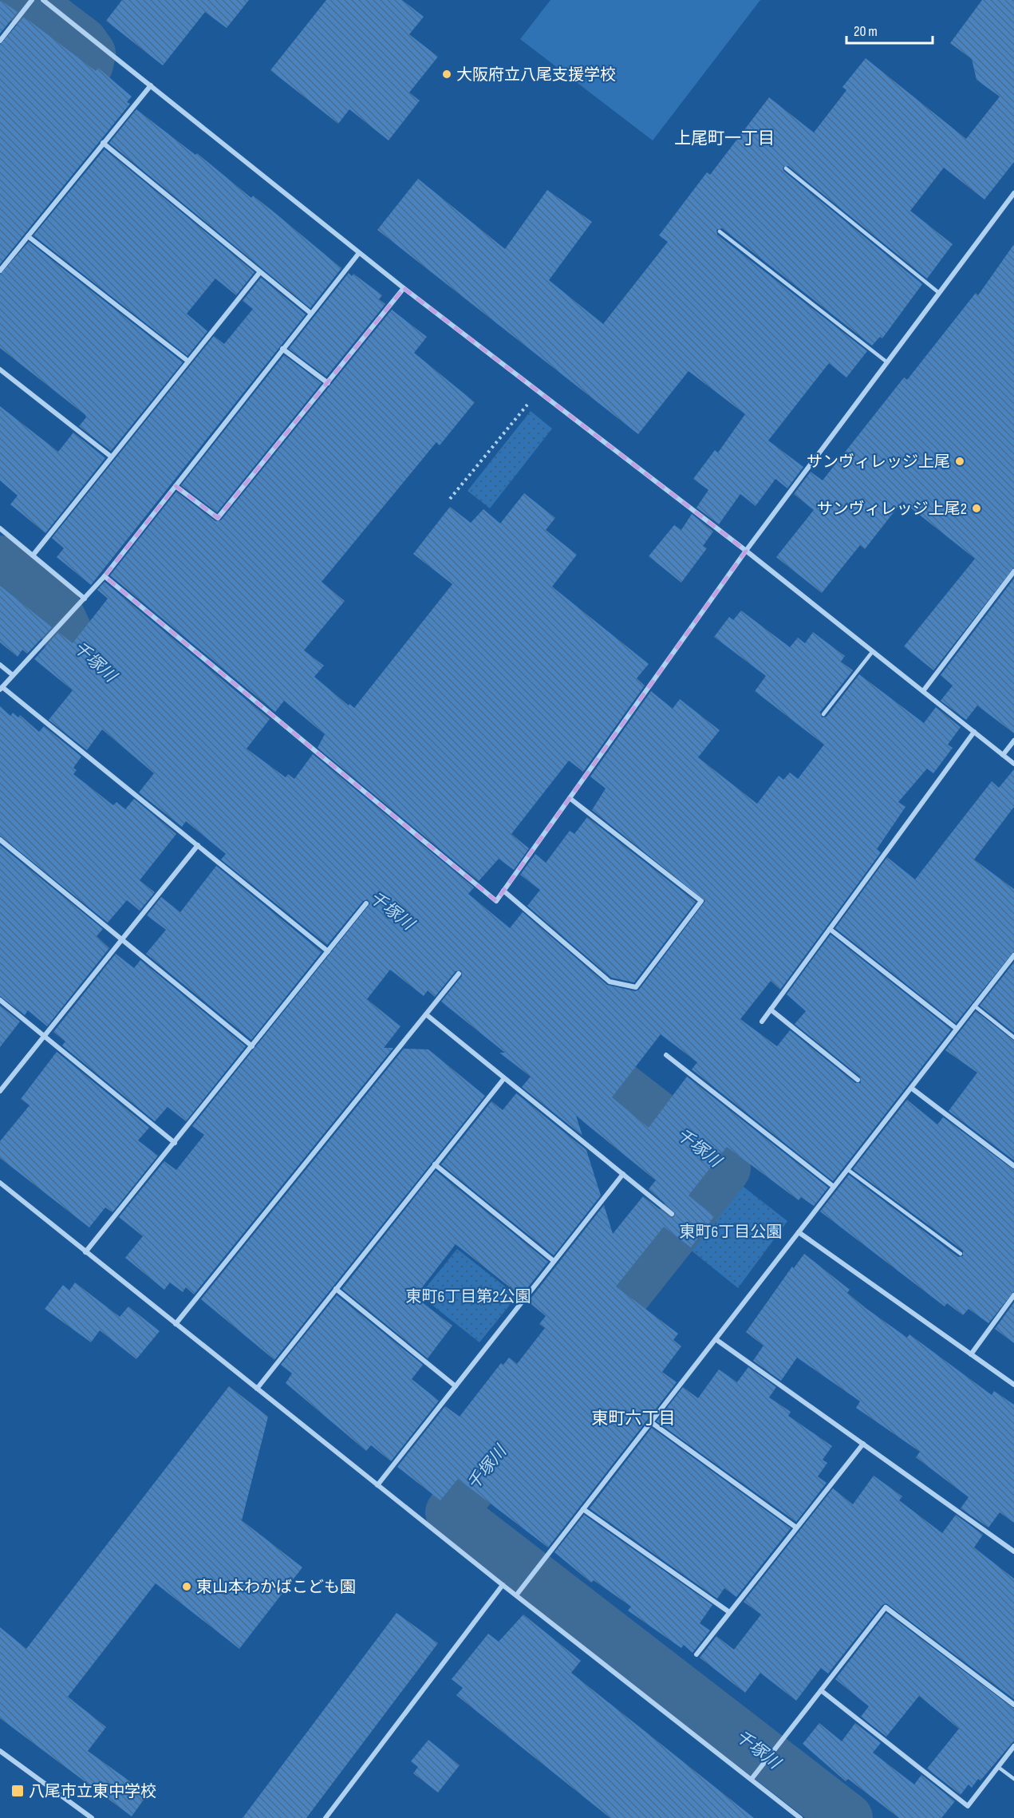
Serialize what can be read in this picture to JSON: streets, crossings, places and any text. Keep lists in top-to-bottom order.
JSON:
{
  "districts": ["上尾町一丁目", "東町六丁目"],
  "water": ["千塚川"],
  "parks": ["東町6丁目公園", "東町6丁目第2公園"],
  "places": {
    "other": [
      "大阪府立八尾支援学校",
      "サンヴィレッジ上尾",
      "サンヴィレッジ上尾2",
      "東山本わかばこども園"
    ],
    "transit": ["八尾市立東中学校"]
  },
  "scale_bar": "20 m"
}
